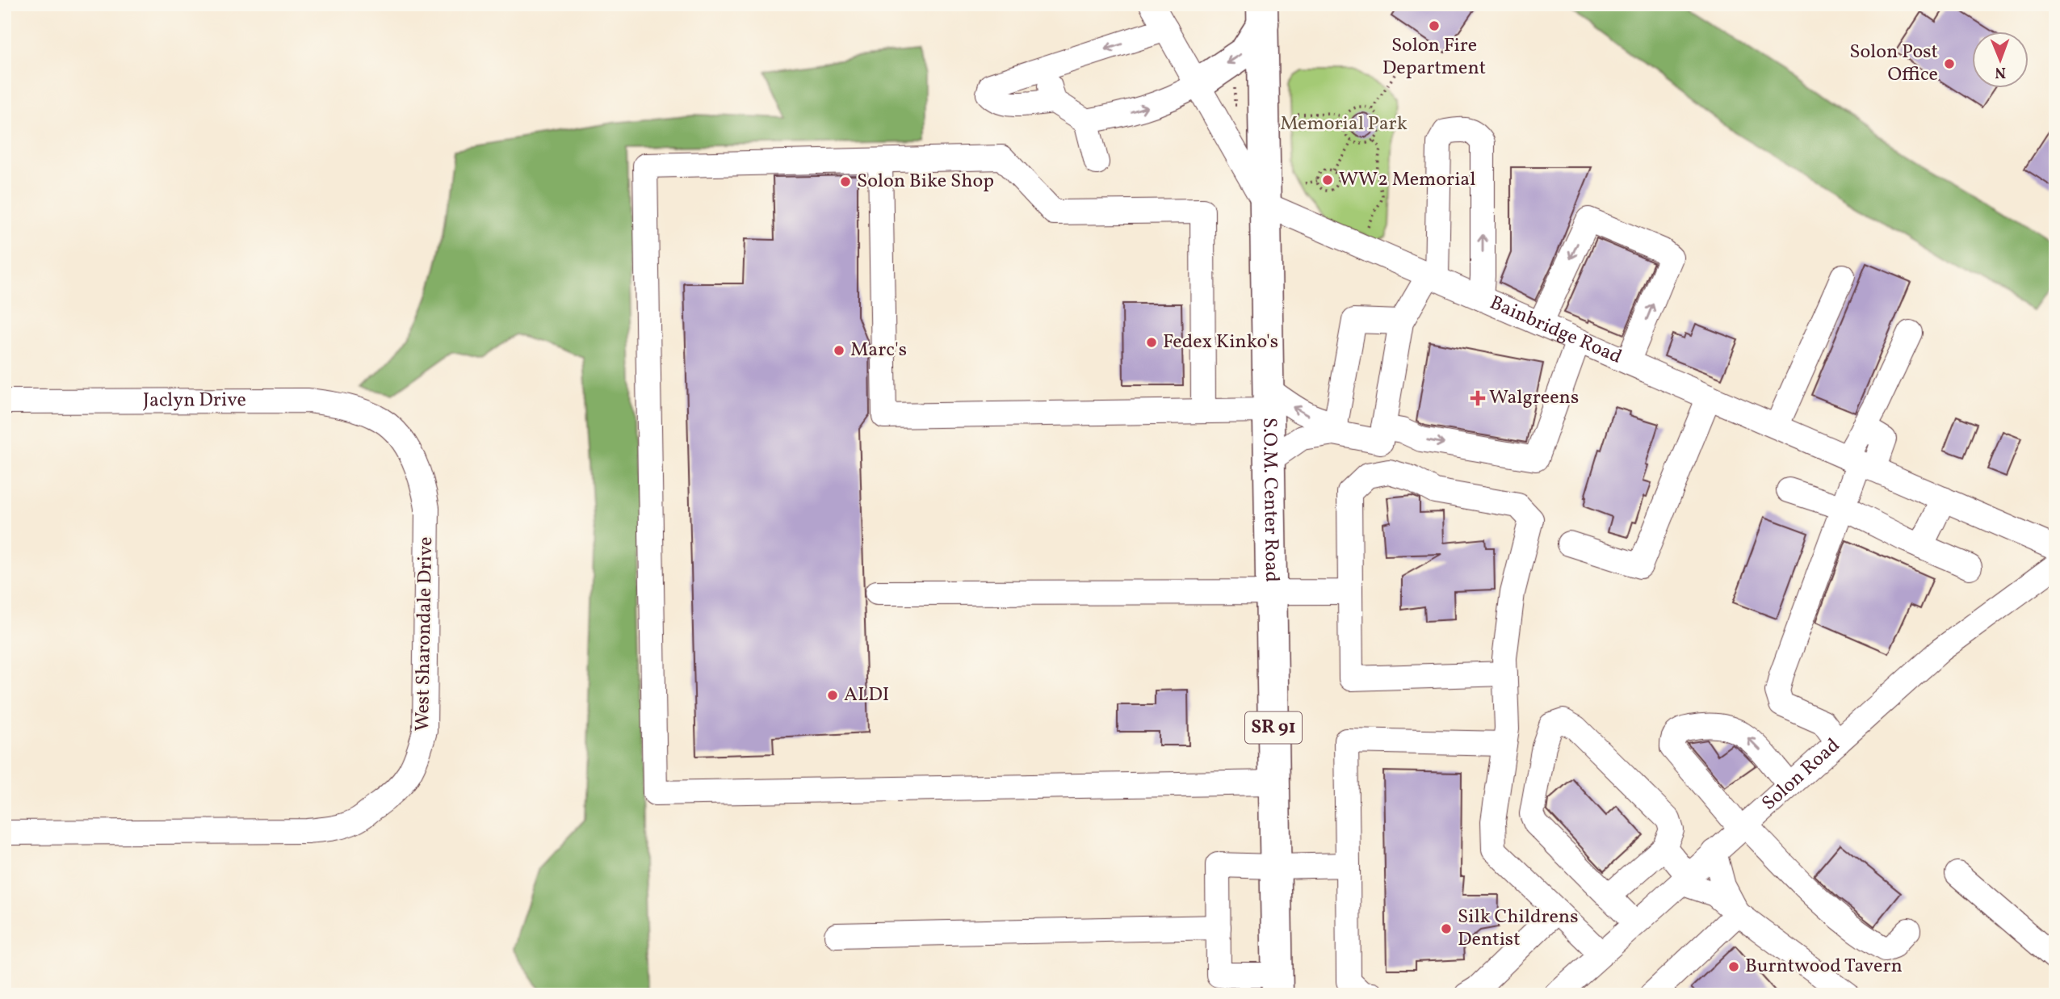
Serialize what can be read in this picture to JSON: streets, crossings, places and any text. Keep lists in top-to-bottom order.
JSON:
{
  "streets": {
    "main road": ["S.O.M. Center Road", "SR 91"],
    "street": [
      "Bainbridge Road",
      "Jaclyn Drive",
      "West Sharondale Drive",
      "Solon Road"
    ]
  },
  "crossings": [
    ["Bainbridge Road", "S.O.M. Center Road"],
    ["Jaclyn Drive", "West Sharondale Drive"]
  ],
  "parks": ["Memorial Park"],
  "places": {
    "other": [
      "Solon Fire Department",
      "Solon Post Office",
      "WW2 Memorial",
      "Solon Bike Shop",
      "Fedex Kinko's",
      "Marc's",
      "ALDI",
      "Silk Childrens Dentist",
      "Burntwood Tavern"
    ],
    "health": ["Walgreens"]
  },
  "north": "bottom"
}
